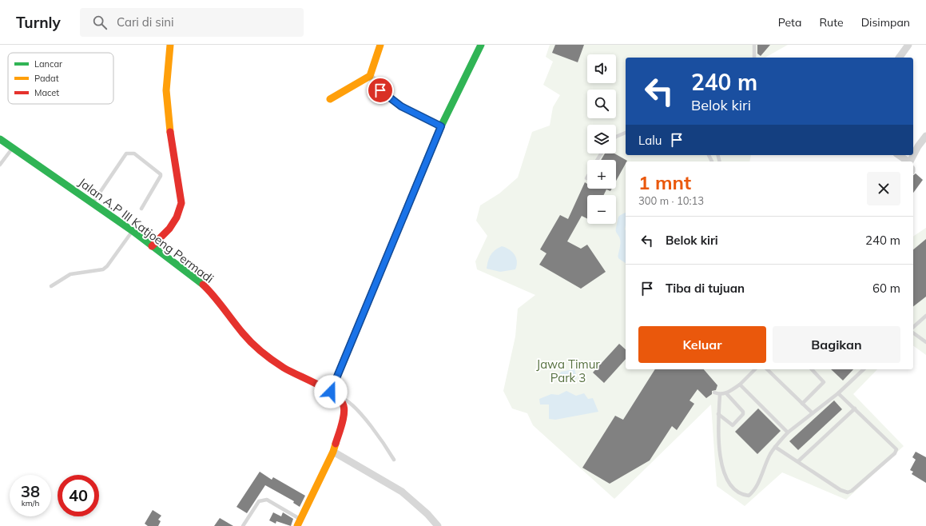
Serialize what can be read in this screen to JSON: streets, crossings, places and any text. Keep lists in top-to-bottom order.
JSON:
{
  "streets": {
    "street": ["Jalan A.P III Katjoeng Permadi"]
  },
  "parks": ["Jawa Timur Park 3"],
  "legend": ["Lancar", "Padat", "Macet"],
  "page": {
    "header": "Turnly",
    "search": "Cari di sini",
    "nav": ["Peta", "Rute", "Disimpan"],
    "map_buttons": ["+", "−"],
    "turn": ["240 m", "Belok kiri"],
    "then": "Lalu",
    "heading": ["1 mnt", "300 m · 10:13"],
    "list": [
      {
        "name": "Belok kiri",
        "value": "240 m"
      },
      {
        "name": "Tiba di tujuan",
        "value": "60 m"
      }
    ],
    "buttons": ["Keluar", "Bagikan"],
    "speed": "38 km/h",
    "limit": "40"
  }
}
